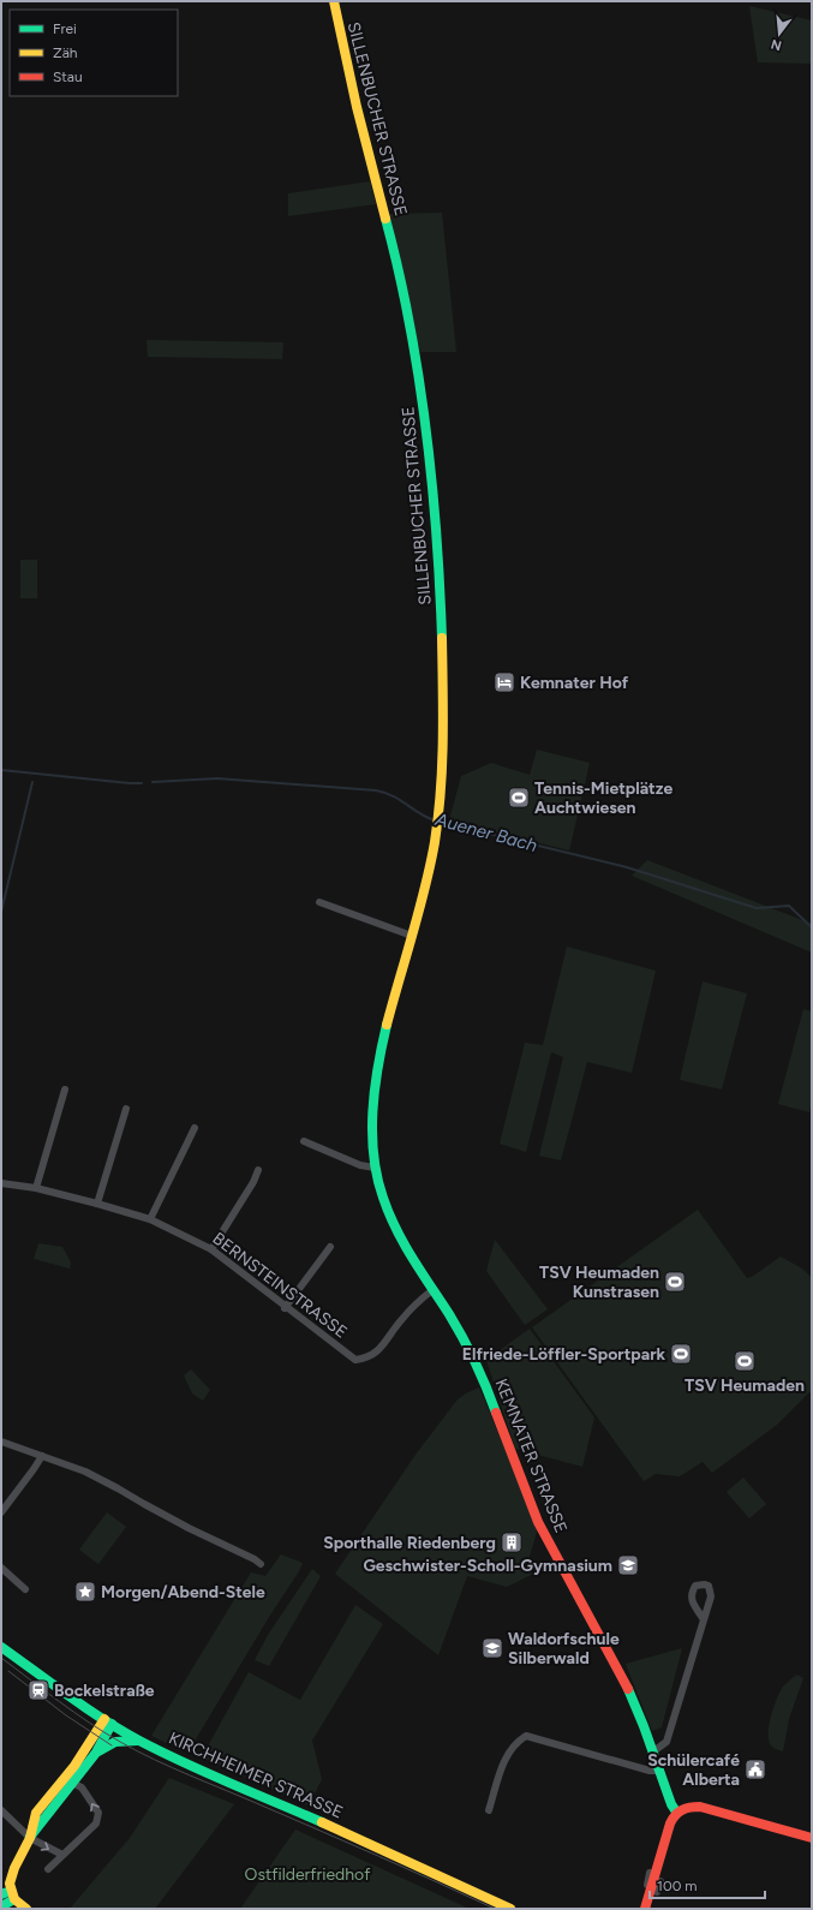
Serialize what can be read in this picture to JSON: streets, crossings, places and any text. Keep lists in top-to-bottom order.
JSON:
{
  "streets": {
    "street": [
      "SILLENBUCHER STRASSE",
      "BERNSTEINSTRASSE",
      "KEMNATER STRASSE",
      "KIRCHHEIMER STRASSE"
    ]
  },
  "crossings": [
    ["SILLENBUCHER STRASSE", "KEMNATER STRASSE"],
    ["BERNSTEINSTRASSE", "KEMNATER STRASSE"]
  ],
  "water": ["Auener Bach"],
  "parks": ["Ostfilderfriedhof"],
  "places": {
    "hotel": ["Kemnater Hof"],
    "sports": [
      "Tennis-Mietplätze Auchtwiesen",
      "TSV Heumaden Kunstrasen",
      "Elfriede-Löffler-Sportpark",
      "TSV Heumaden"
    ],
    "building": ["Sporthalle Riedenberg"],
    "school or university": ["Geschwister-Scholl-Gymnasium", "Waldorfschule Silberwald"],
    "place": ["Morgen/Abend-Stele"],
    "station": ["Bockelstraße"],
    "public building": ["Schülercafé Alberta"]
  },
  "legend": ["Frei", "Zäh", "Stau"],
  "scale_bar": "100 m",
  "north": "bottom"
}
